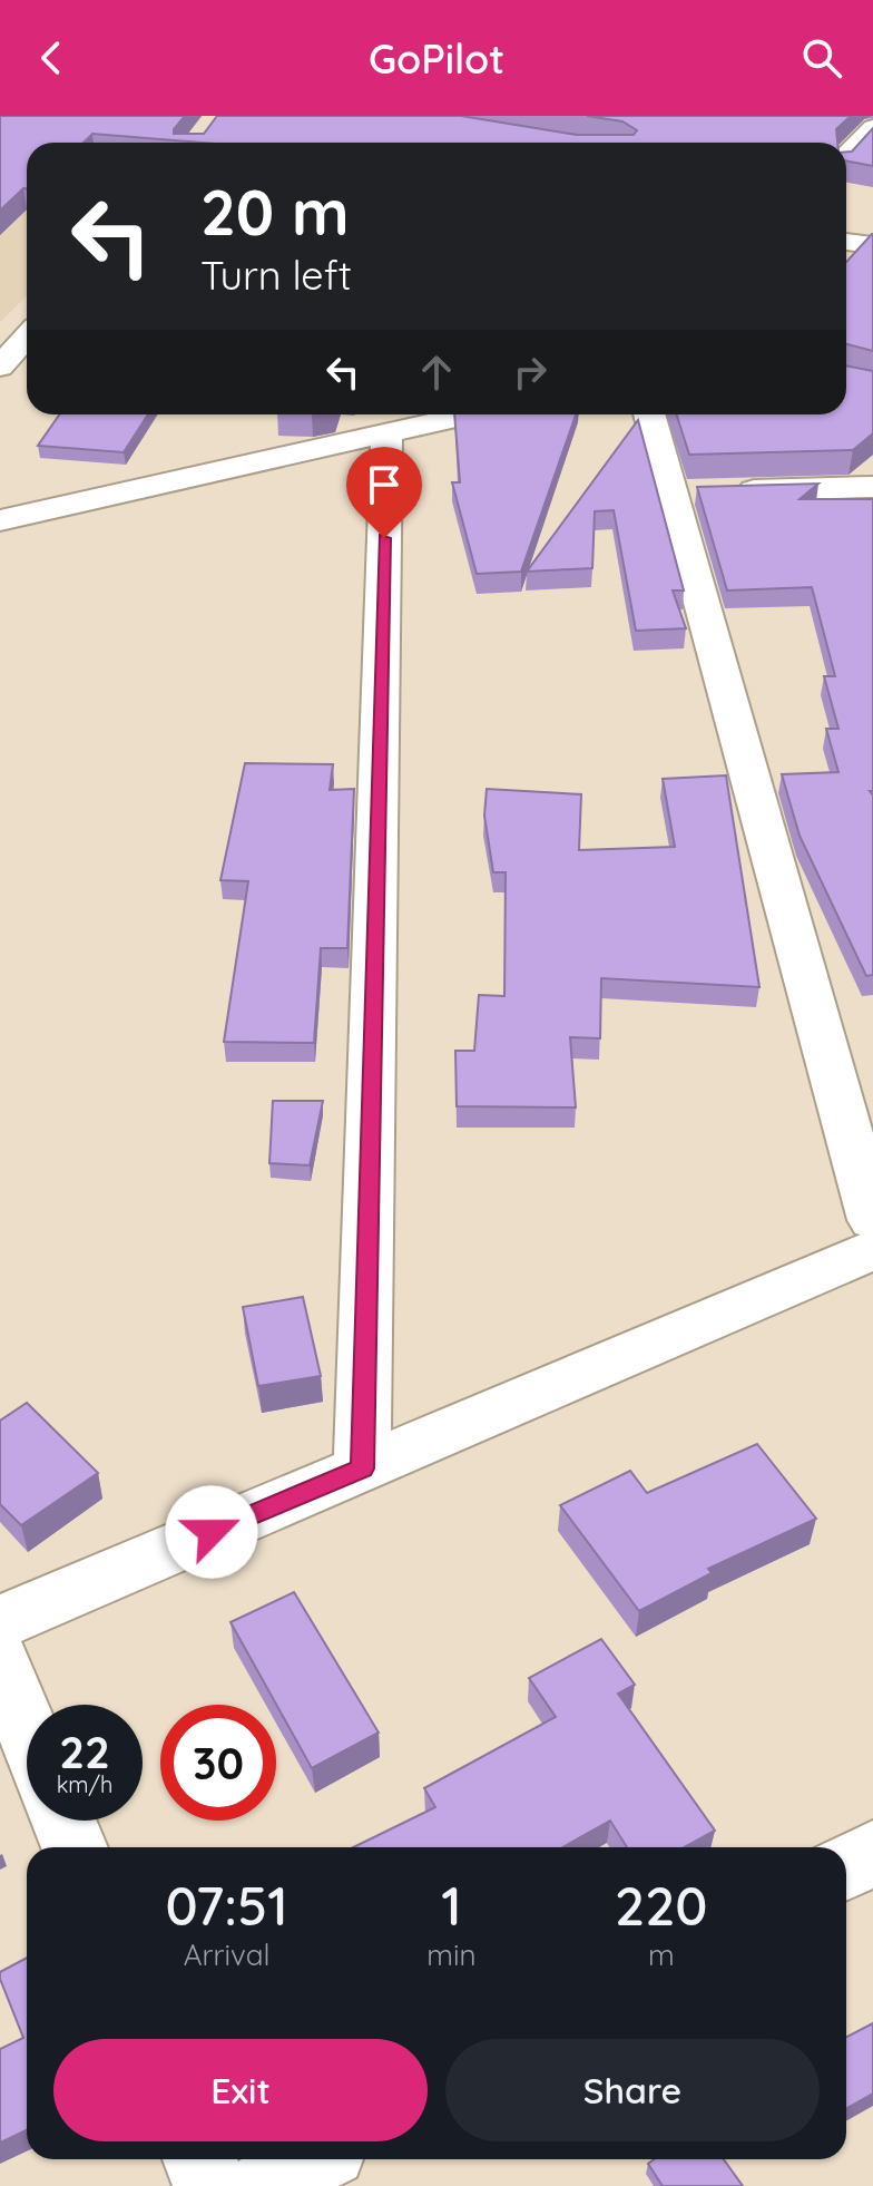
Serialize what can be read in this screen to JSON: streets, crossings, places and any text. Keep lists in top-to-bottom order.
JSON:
{
  "page": {
    "header": "GoPilot",
    "turn": ["20 m", "Turn left"],
    "speed": "22 km/h",
    "limit": "30",
    "eta": [
      "07:51",
      "Arrival",
      "1",
      "min",
      "220",
      "m"
    ],
    "buttons": ["Exit", "Share"]
  }
}
